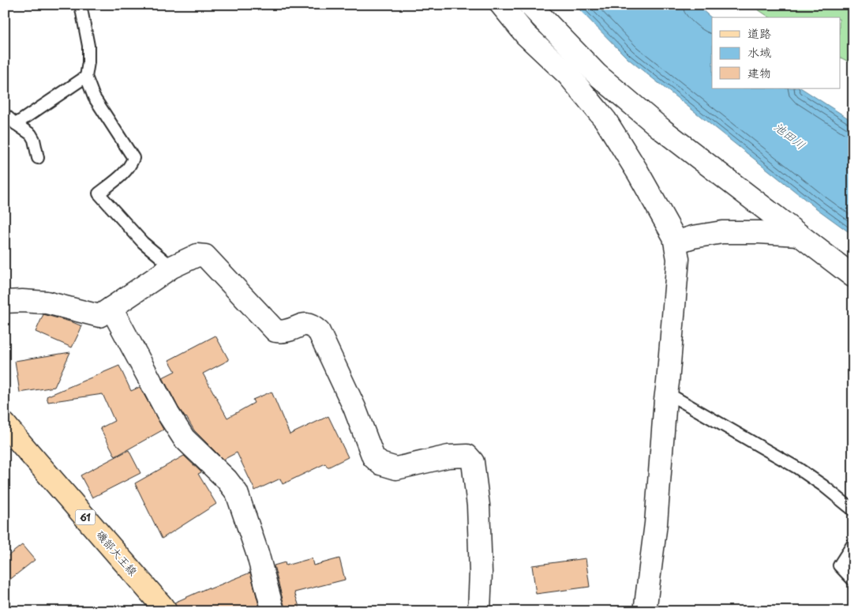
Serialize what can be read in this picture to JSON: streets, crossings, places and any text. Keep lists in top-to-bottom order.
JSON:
{
  "streets": {
    "main road": ["61", "磯部大王線"]
  },
  "water": ["池田川"],
  "legend": ["道路", "水域", "建物"]
}
